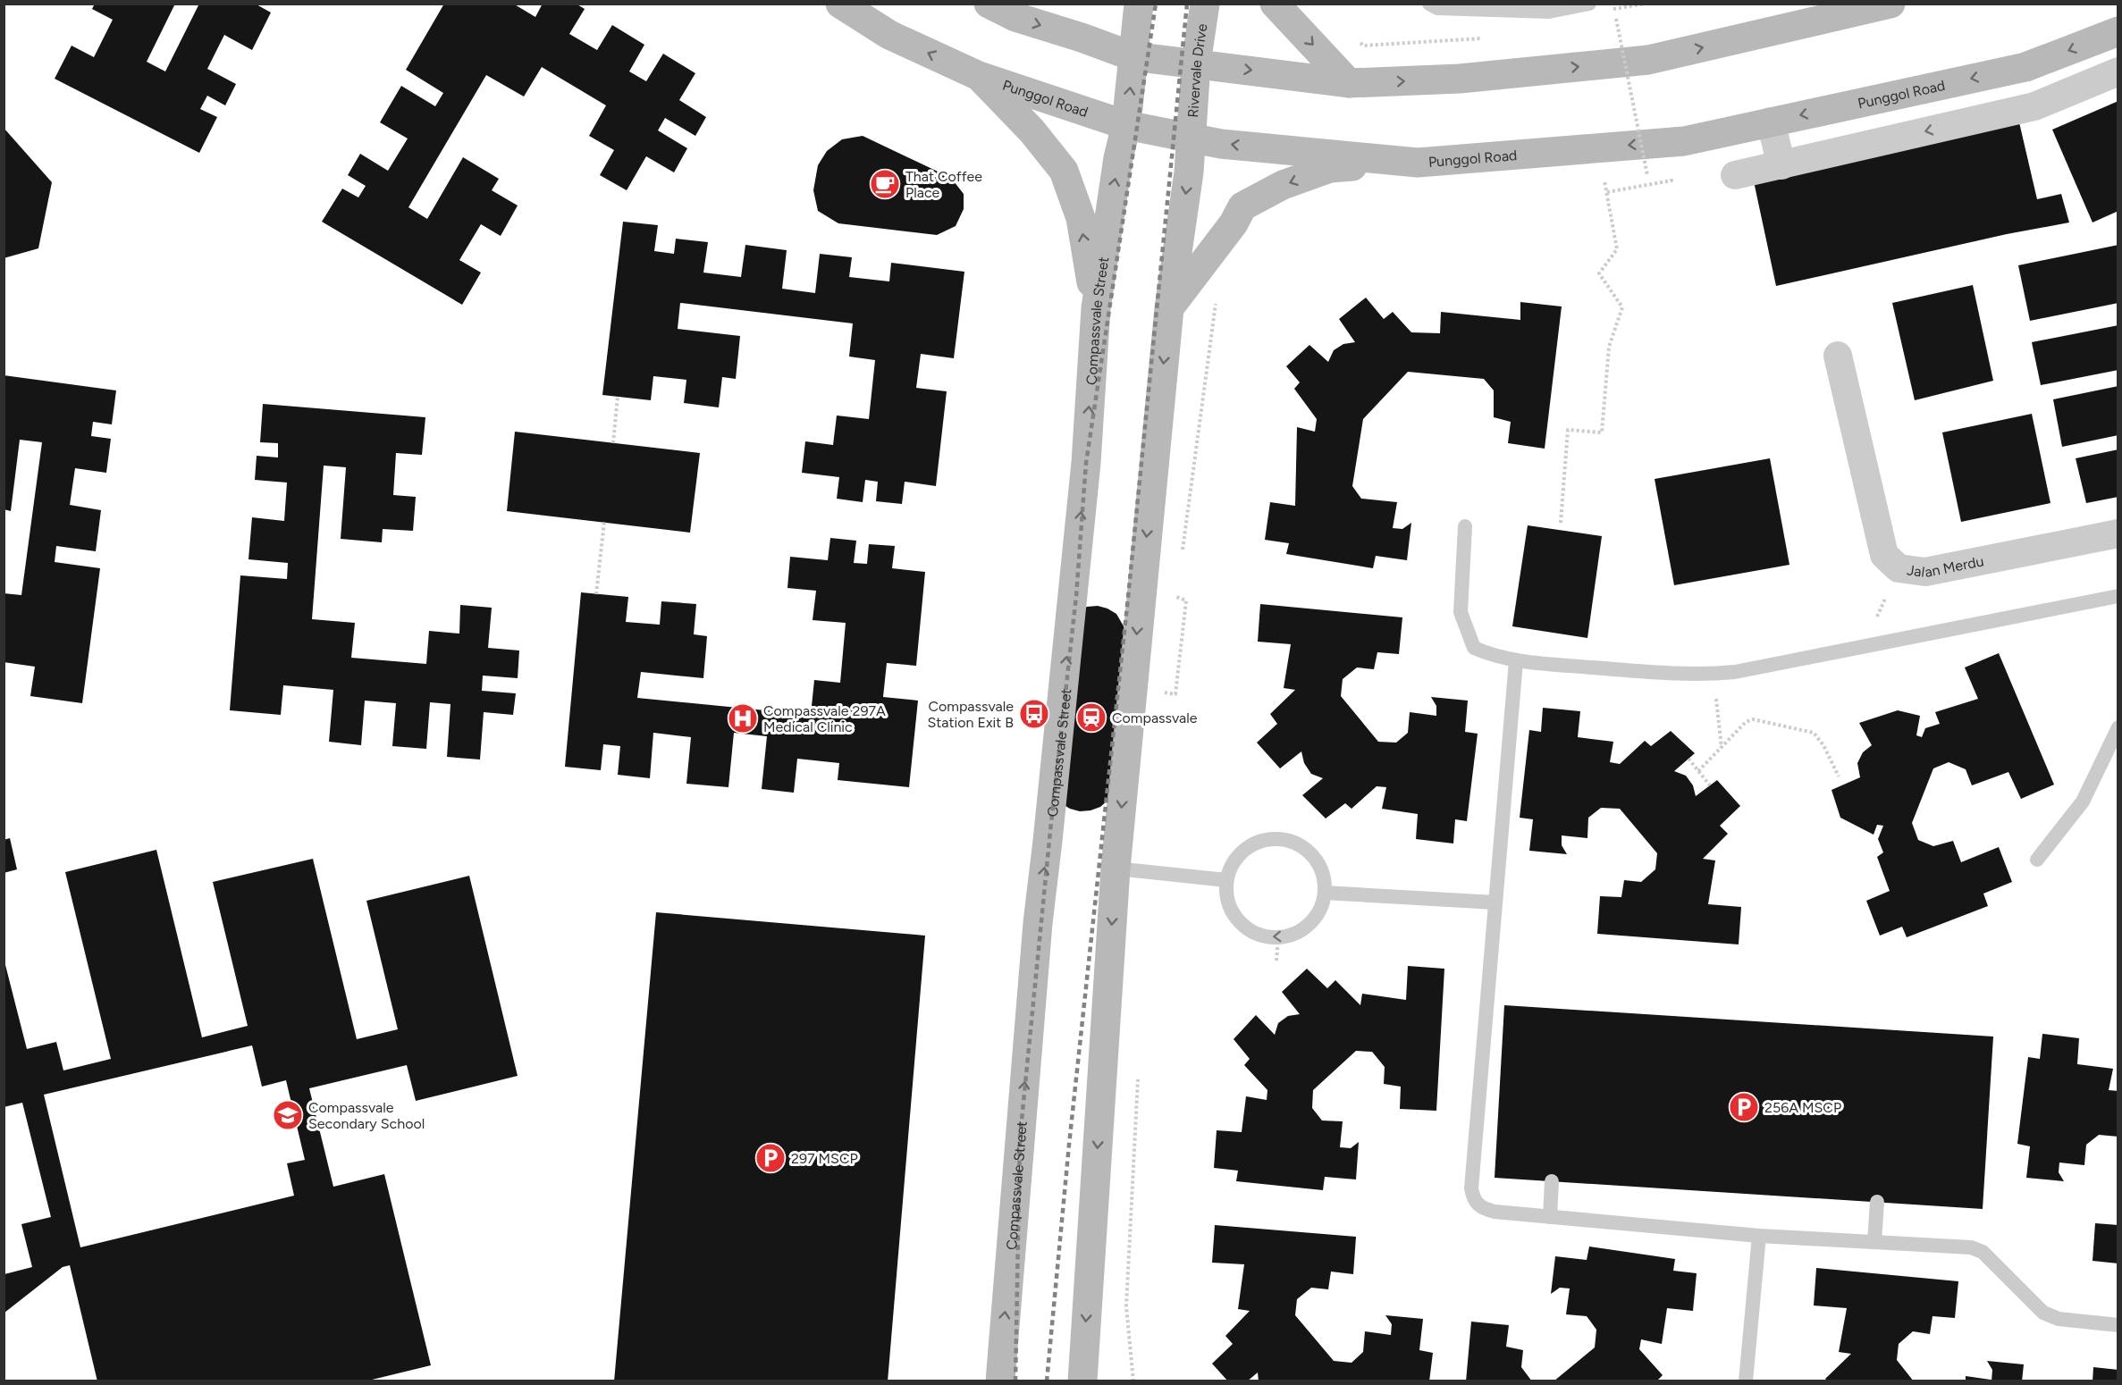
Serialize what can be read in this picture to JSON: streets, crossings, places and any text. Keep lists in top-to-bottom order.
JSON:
{
  "streets": {
    "main road": ["Rivervale Drive", "Punggol Road", "Compassvale Street"],
    "street": ["Jalan Merdu"]
  },
  "crossings": [
    ["Rivervale Drive", "Punggol Road"],
    ["Punggol Road", "Compassvale Street"]
  ],
  "places": {
    "cafe": ["That Coffee Place"],
    "bus stop": ["Compassvale Station Exit B"],
    "station": ["Compassvale"],
    "hospital": ["Compassvale 297A Medical Clinic"],
    "parking": ["256A MSCP", "297 MSCP"],
    "school or university": ["Compassvale Secondary School"]
  }
}
